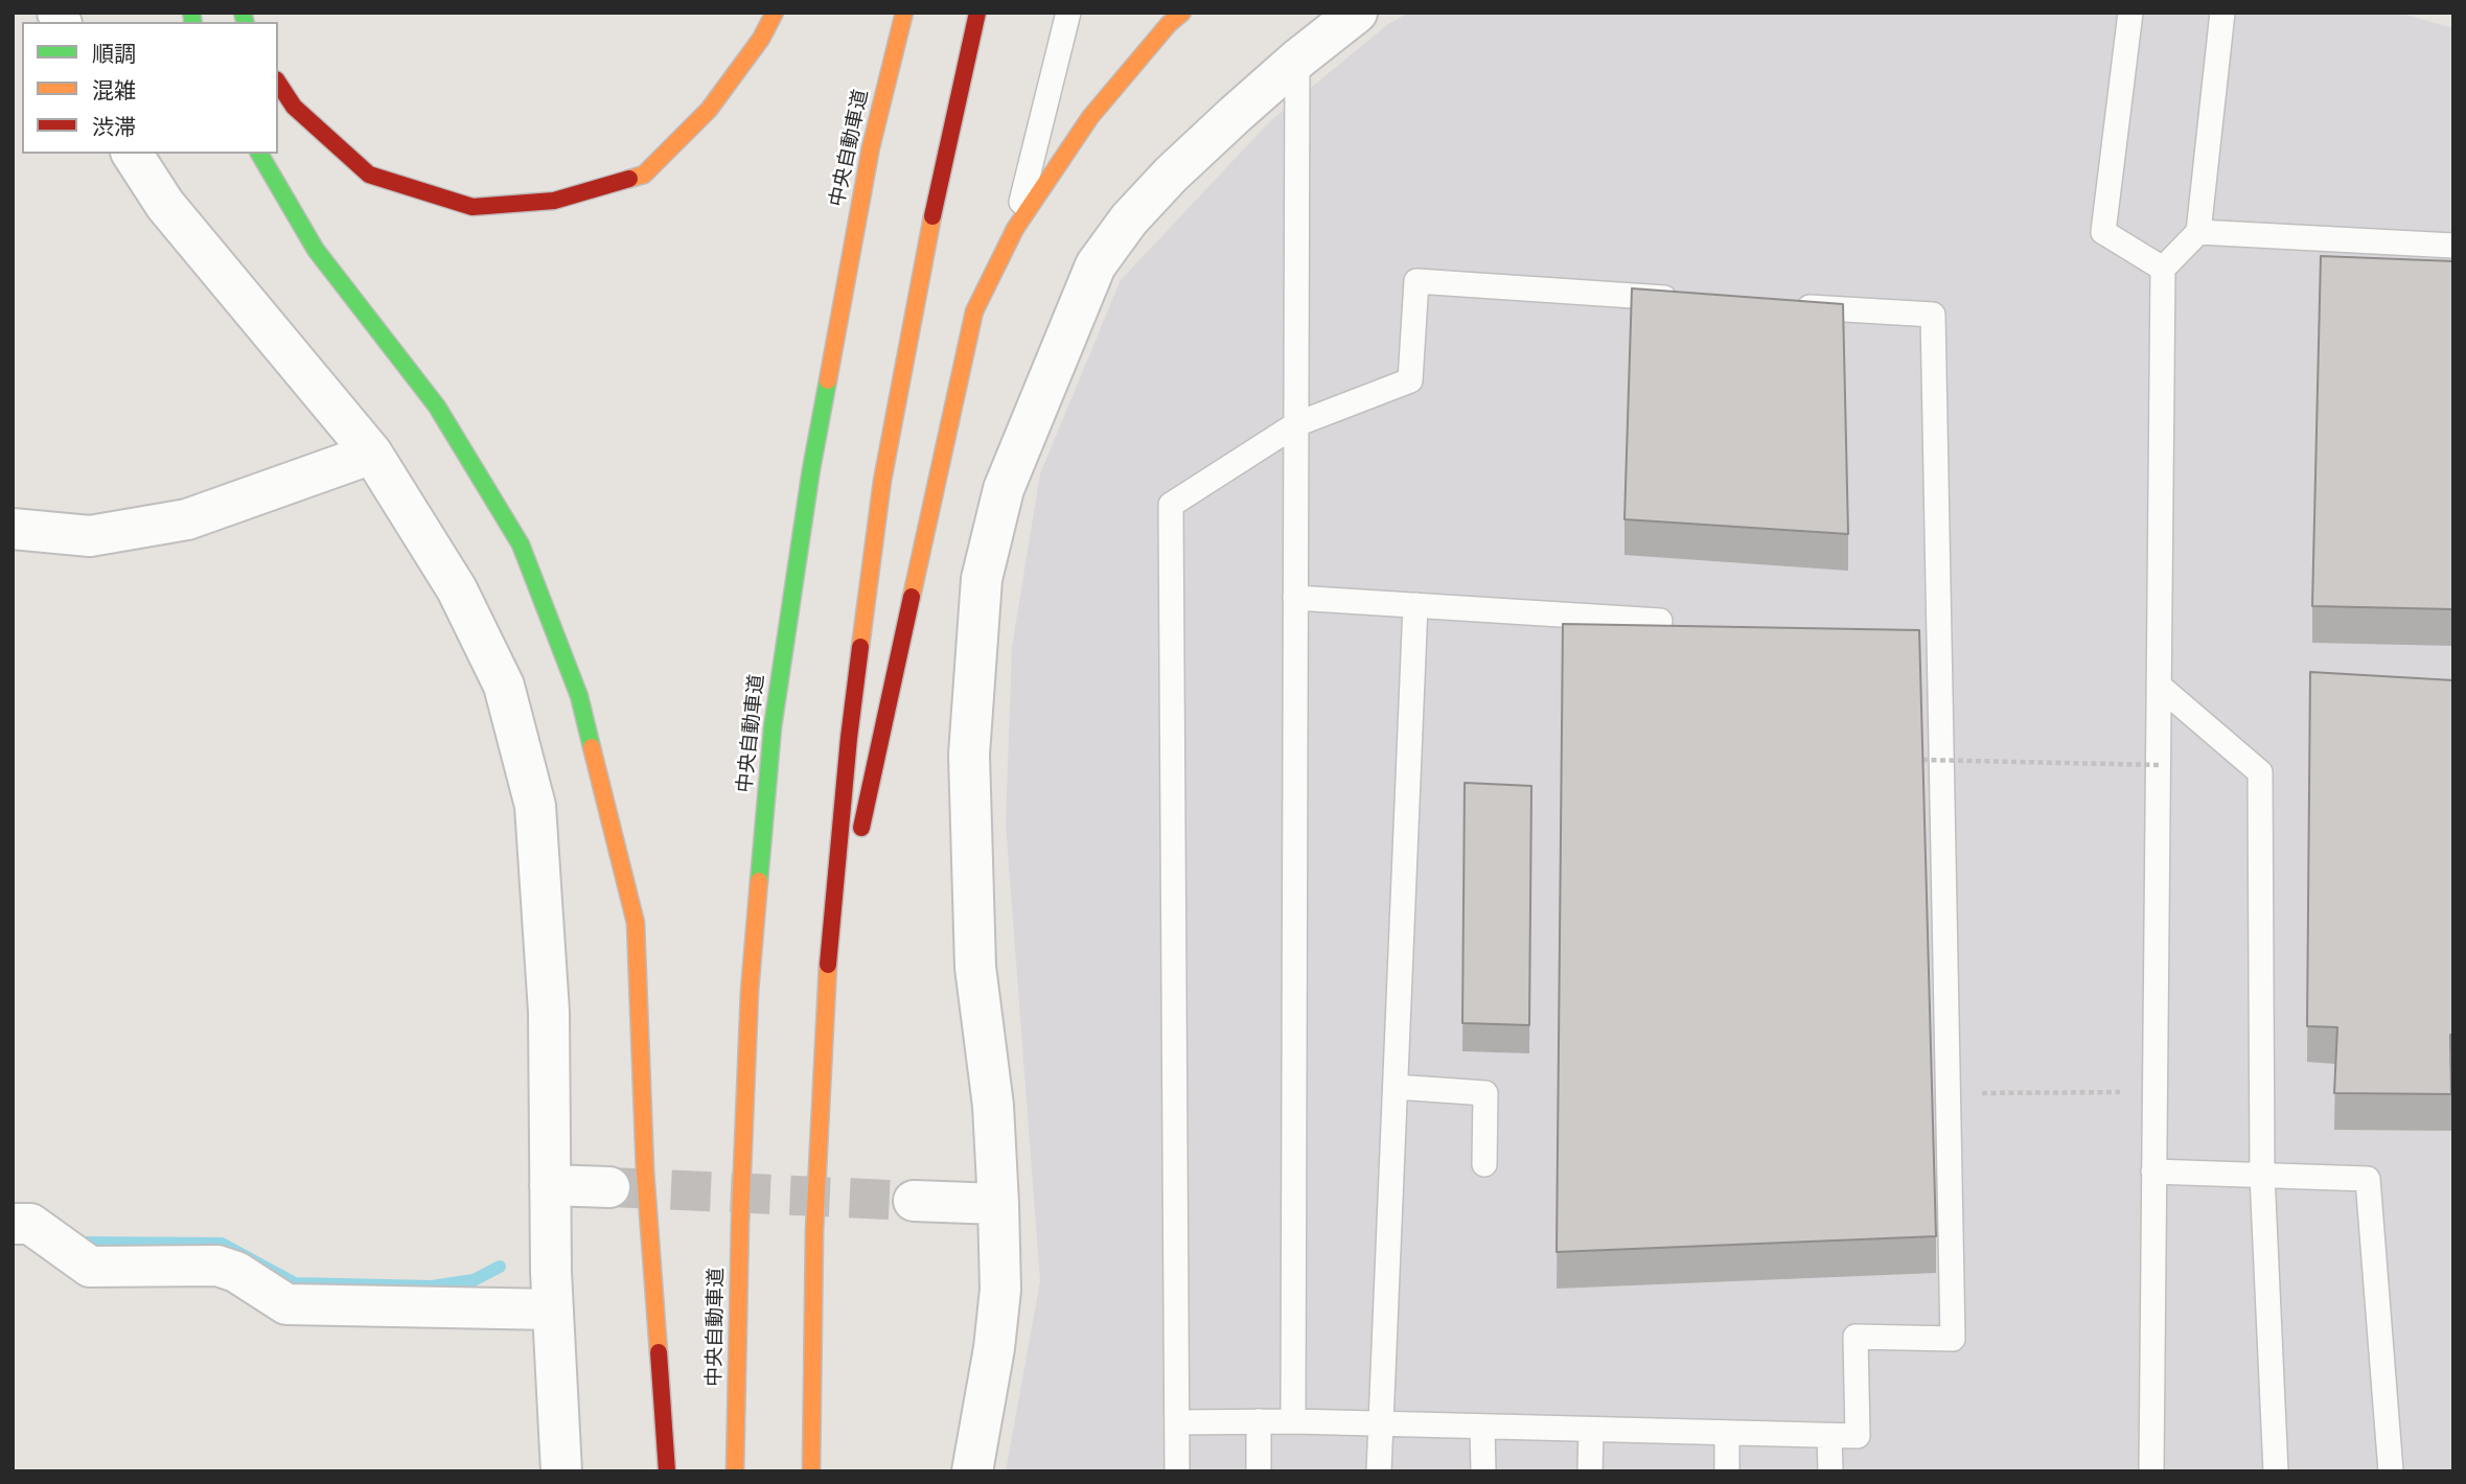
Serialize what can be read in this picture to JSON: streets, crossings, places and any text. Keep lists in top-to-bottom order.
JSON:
{
  "streets": {
    "highway": ["中央自動車道"]
  },
  "legend": ["順調", "混雑", "渋滞"]
}
